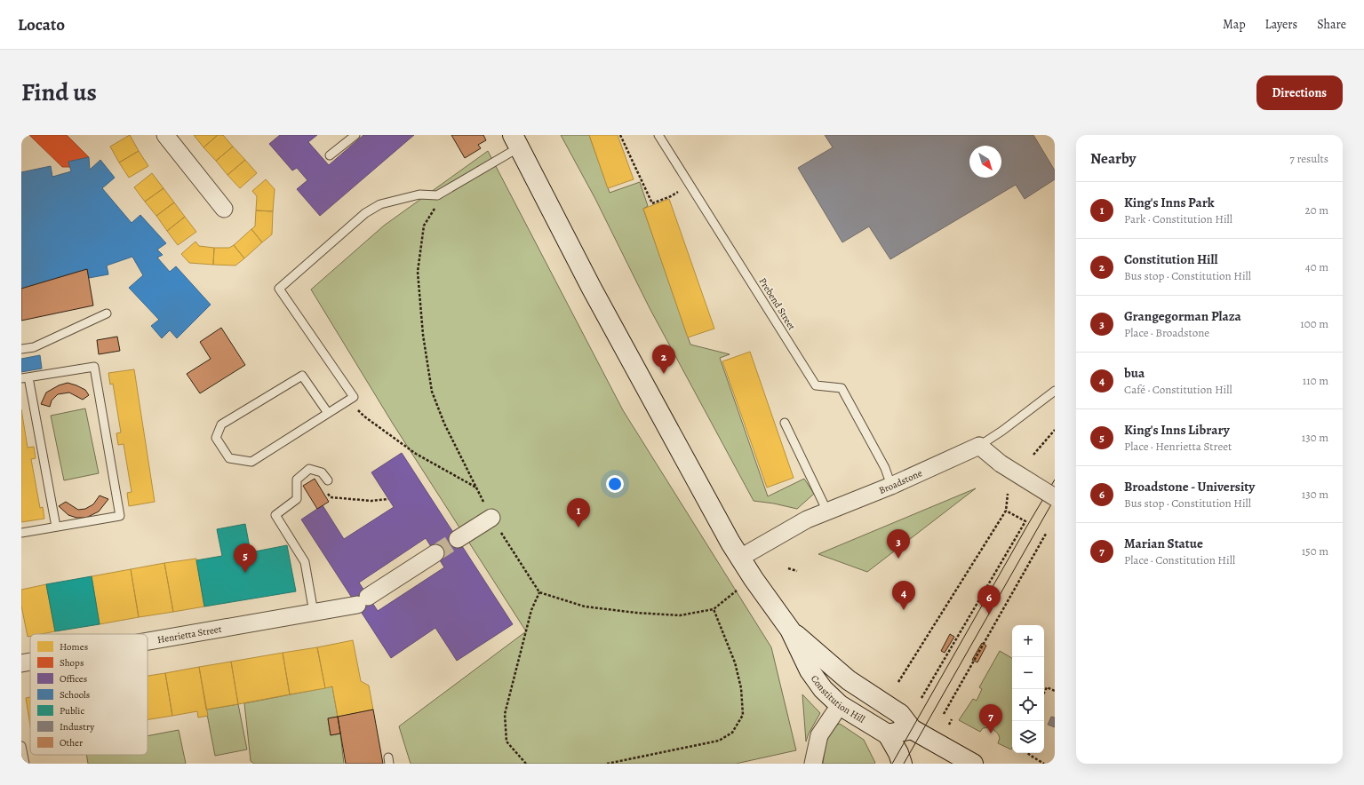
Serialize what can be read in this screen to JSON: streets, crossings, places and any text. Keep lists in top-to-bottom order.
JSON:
{
  "streets": {
    "main road": ["Constitution Hill"],
    "street": ["Broadstone", "Henrietta Street"],
    "lane": ["Prebend Street"]
  },
  "crossings": [
    ["Prebend Street", "Broadstone"],
    ["Broadstone", "Constitution Hill"]
  ],
  "legend": [
    "Homes",
    "Shops",
    "Offices",
    "Schools",
    "Public",
    "Industry",
    "Other"
  ],
  "north": "bottom right",
  "page": {
    "header": "Locato",
    "nav": ["Map", "Layers", "Share"],
    "title": "Find us",
    "buttons": "Directions",
    "heading": ["Nearby", "7 results"],
    "list": [
      {
        "mark": "1",
        "name": "King's Inns Park",
        "note": "Park · Constitution Hill",
        "value": "20 m"
      },
      {
        "mark": "2",
        "name": "Constitution Hill",
        "note": "Bus stop · Constitution Hill",
        "value": "40 m"
      },
      {
        "mark": "3",
        "name": "Grangegorman Plaza",
        "note": "Place · Broadstone",
        "value": "100 m"
      },
      {
        "mark": "4",
        "name": "bua",
        "note": "Café · Constitution Hill",
        "value": "110 m"
      },
      {
        "mark": "5",
        "name": "King's Inns Library",
        "note": "Place · Henrietta Street",
        "value": "130 m"
      },
      {
        "mark": "6",
        "name": "Broadstone - University",
        "note": "Bus stop · Constitution Hill",
        "value": "130 m"
      },
      {
        "mark": "7",
        "name": "Marian Statue",
        "note": "Place · Constitution Hill",
        "value": "150 m"
      }
    ],
    "pins": [
      "2",
      "1",
      "3",
      "5",
      "4",
      "6",
      "7"
    ],
    "map_buttons": ["+", "−"]
  }
}
